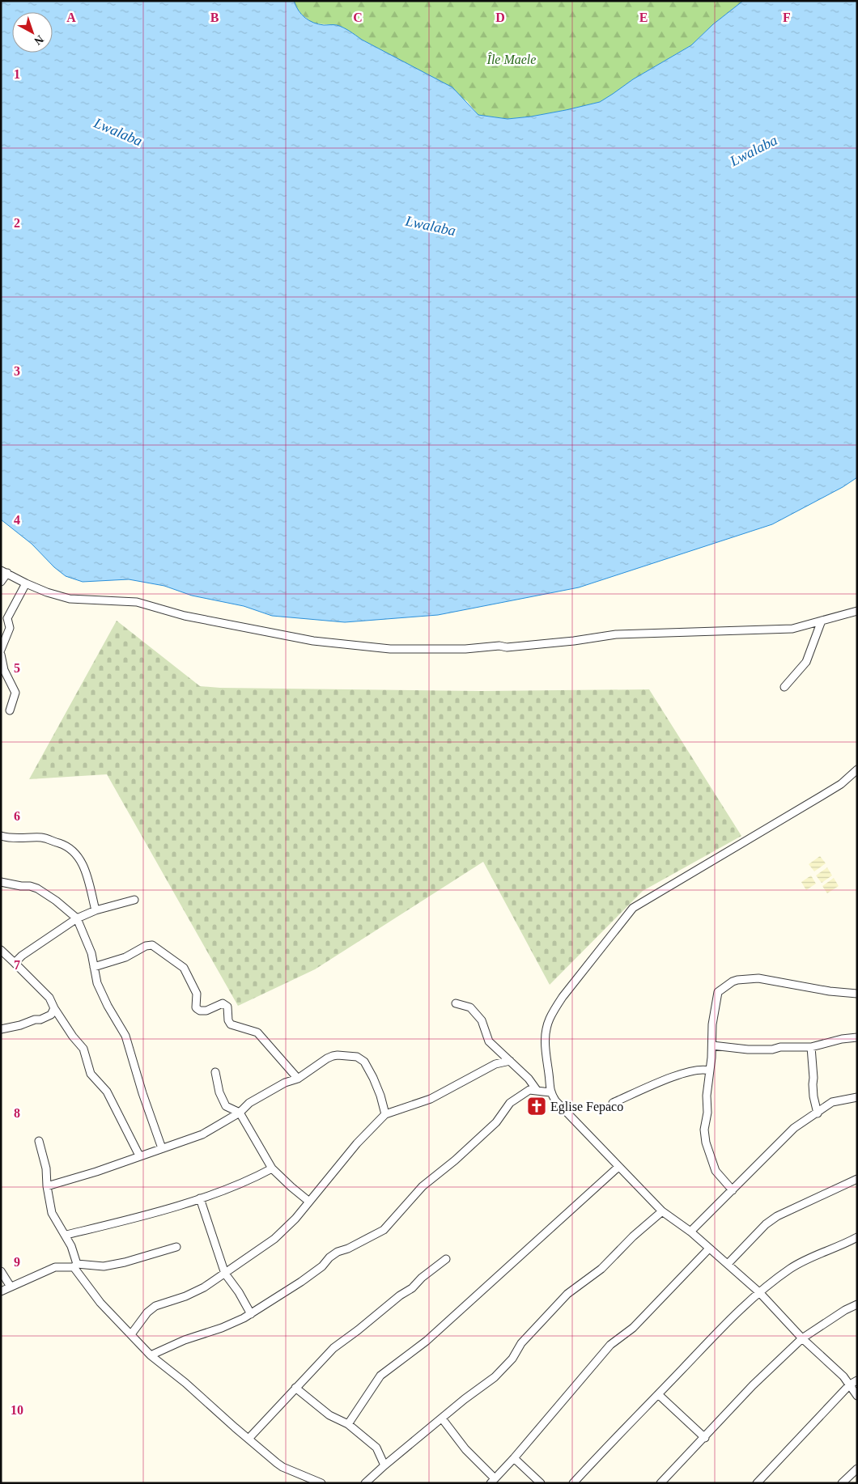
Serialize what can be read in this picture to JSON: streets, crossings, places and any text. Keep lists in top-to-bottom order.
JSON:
{
  "water": ["Lwalaba"],
  "parks": ["Île Maele"],
  "places": {
    "church": ["Eglise Fepaco"]
  },
  "north": "bottom right",
  "grid": {
    "columns": [
      "A",
      "B",
      "C",
      "D",
      "E",
      "F"
    ],
    "rows": [
      "1",
      "2",
      "3",
      "4",
      "5",
      "6",
      "7",
      "8",
      "9",
      "10"
    ]
  }
}
